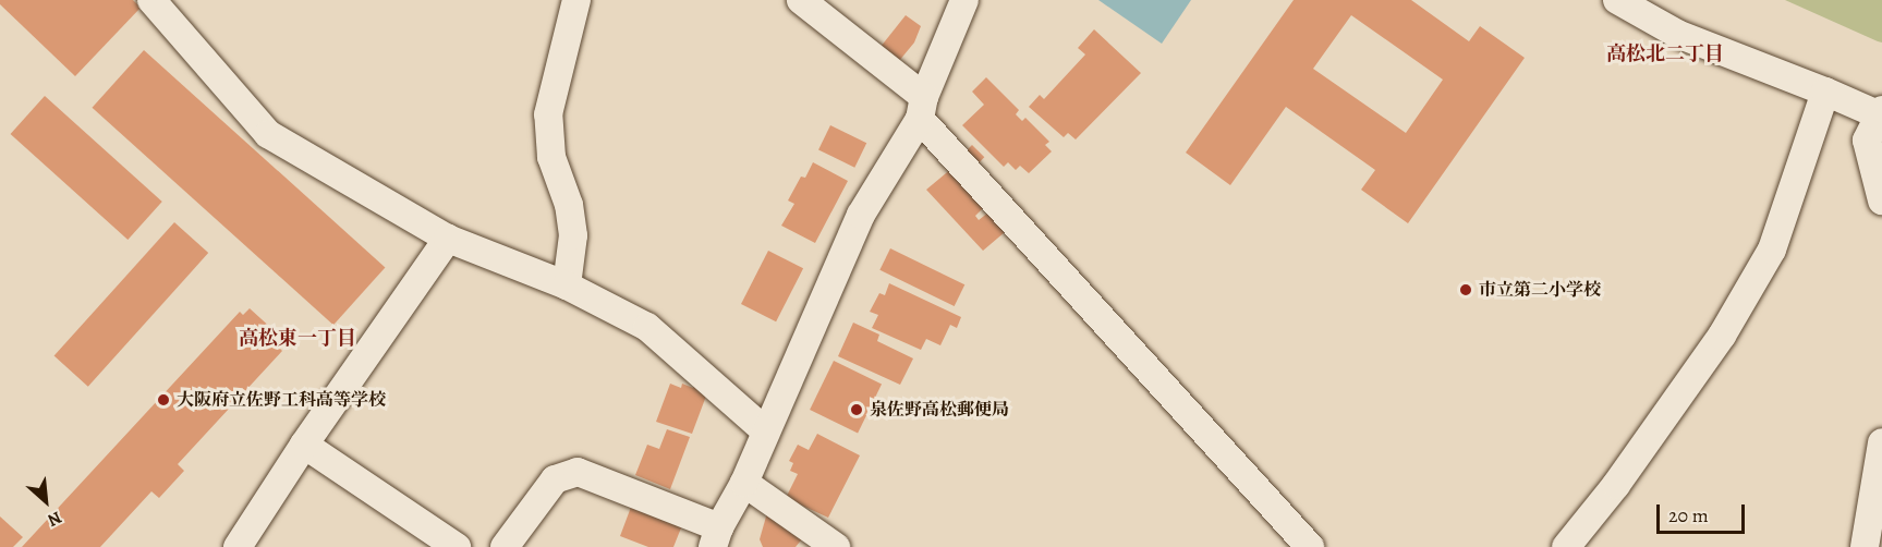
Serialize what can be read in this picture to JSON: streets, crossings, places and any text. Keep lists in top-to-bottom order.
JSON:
{
  "districts": ["高松北二丁目", "高松東一丁目"],
  "places": ["市立第二小学校", "大阪府立佐野工科高等学校", "泉佐野高松郵便局"],
  "scale_bar": "20 m",
  "north": "bottom right"
}
